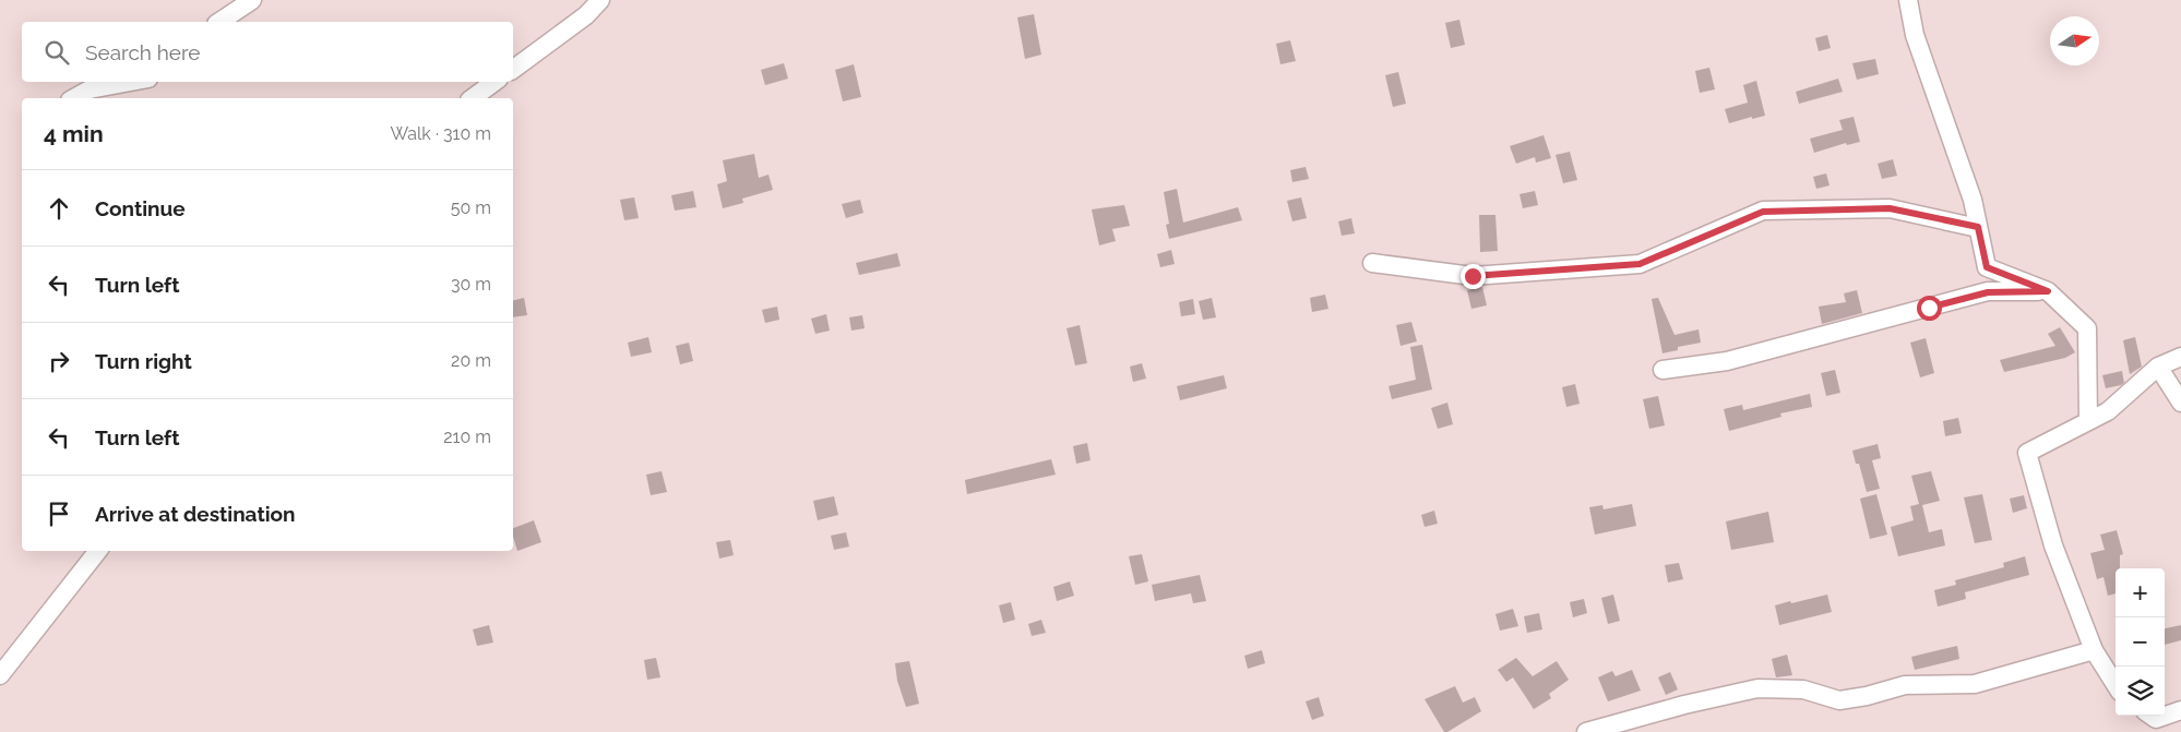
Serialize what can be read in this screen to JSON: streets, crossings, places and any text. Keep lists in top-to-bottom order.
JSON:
{
  "north": "right",
  "page": {
    "search": "Search here",
    "heading": ["4 min", "Walk · 310 m"],
    "list": [
      ["Continue", "50 m"],
      ["Turn left", "30 m"],
      ["Turn right", "20 m"],
      ["Turn left", "210 m"],
      "Arrive at destination"
    ],
    "map_buttons": ["+", "−"]
  }
}
